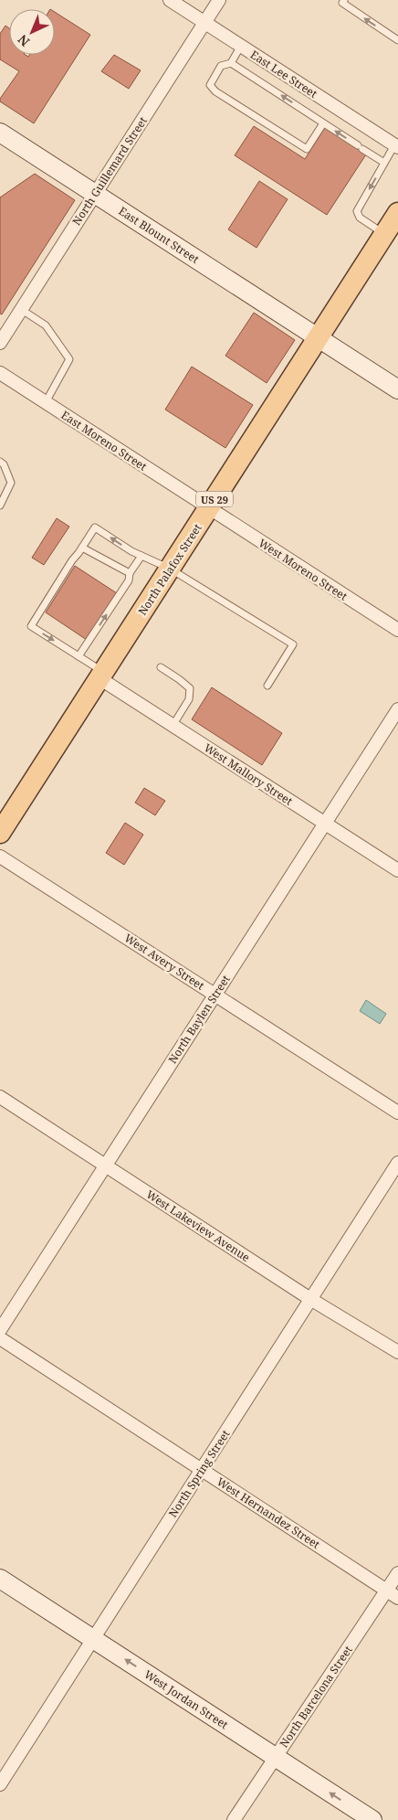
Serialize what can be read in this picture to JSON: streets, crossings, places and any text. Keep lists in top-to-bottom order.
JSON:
{
  "streets": {
    "main road": ["US 29", "North Palafox Street"],
    "street": [
      "East Lee Street",
      "North Guillemard Street",
      "East Blount Street",
      "East Moreno Street",
      "West Moreno Street",
      "West Mallory Street",
      "West Avery Street",
      "North Baylen Street",
      "West Lakeview Avenue",
      "North Spring Street",
      "West Hernandez Street",
      "North Barcelona Street",
      "West Jordan Street"
    ]
  },
  "crossings": [
    ["East Lee Street", "North Guillemard Street"],
    ["North Guillemard Street", "East Blount Street"],
    ["East Blount Street", "North Palafox Street"],
    ["East Moreno Street", "North Palafox Street"],
    ["East Moreno Street", "West Moreno Street"],
    ["North Palafox Street", "West Moreno Street"],
    ["North Palafox Street", "West Mallory Street"],
    ["West Mallory Street", "North Baylen Street"],
    ["West Avery Street", "North Baylen Street"],
    ["North Baylen Street", "West Lakeview Avenue"],
    ["West Lakeview Avenue", "North Spring Street"],
    ["North Spring Street", "West Hernandez Street"],
    ["North Spring Street", "West Jordan Street"],
    ["West Hernandez Street", "North Barcelona Street"],
    ["North Barcelona Street", "West Jordan Street"]
  ],
  "one_way": ["West Jordan Street"],
  "north": "bottom left"
}
